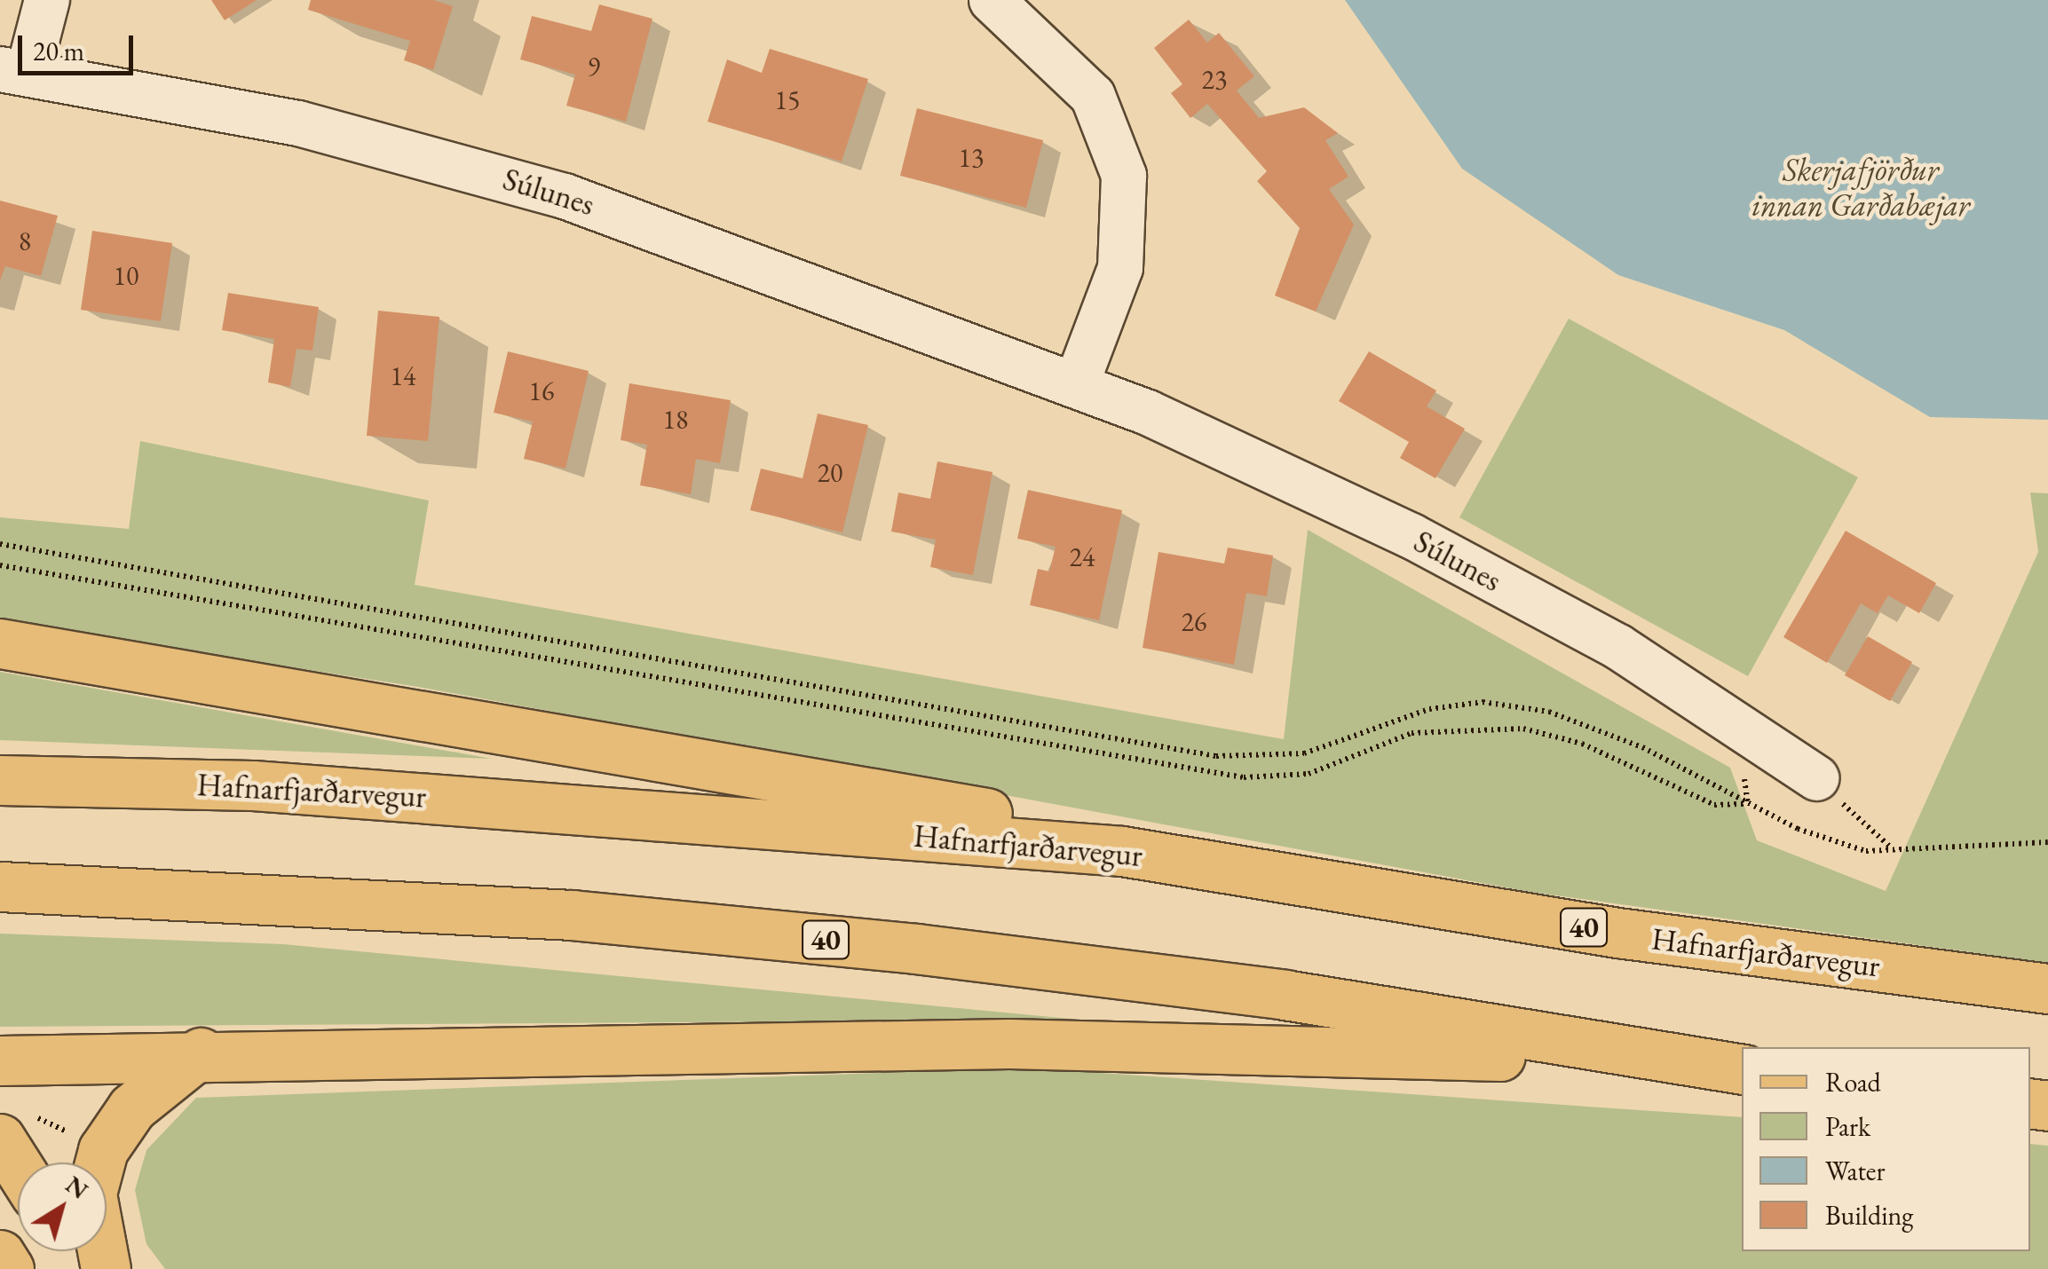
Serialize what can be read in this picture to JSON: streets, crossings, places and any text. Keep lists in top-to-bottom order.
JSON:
{
  "streets": {
    "main road": ["Hafnarfjarðarvegur", "40"],
    "street": ["Súlunes"]
  },
  "parks": ["Skerjafjörður innan Garðabæjar"],
  "house_numbers": [
    "9",
    "23",
    "15",
    "13",
    "8",
    "10",
    "14",
    "16",
    "18",
    "20",
    "24",
    "26"
  ],
  "legend": [
    "Road",
    "Park",
    "Water",
    "Building"
  ],
  "scale_bar": "20 m",
  "north": "top right"
}
